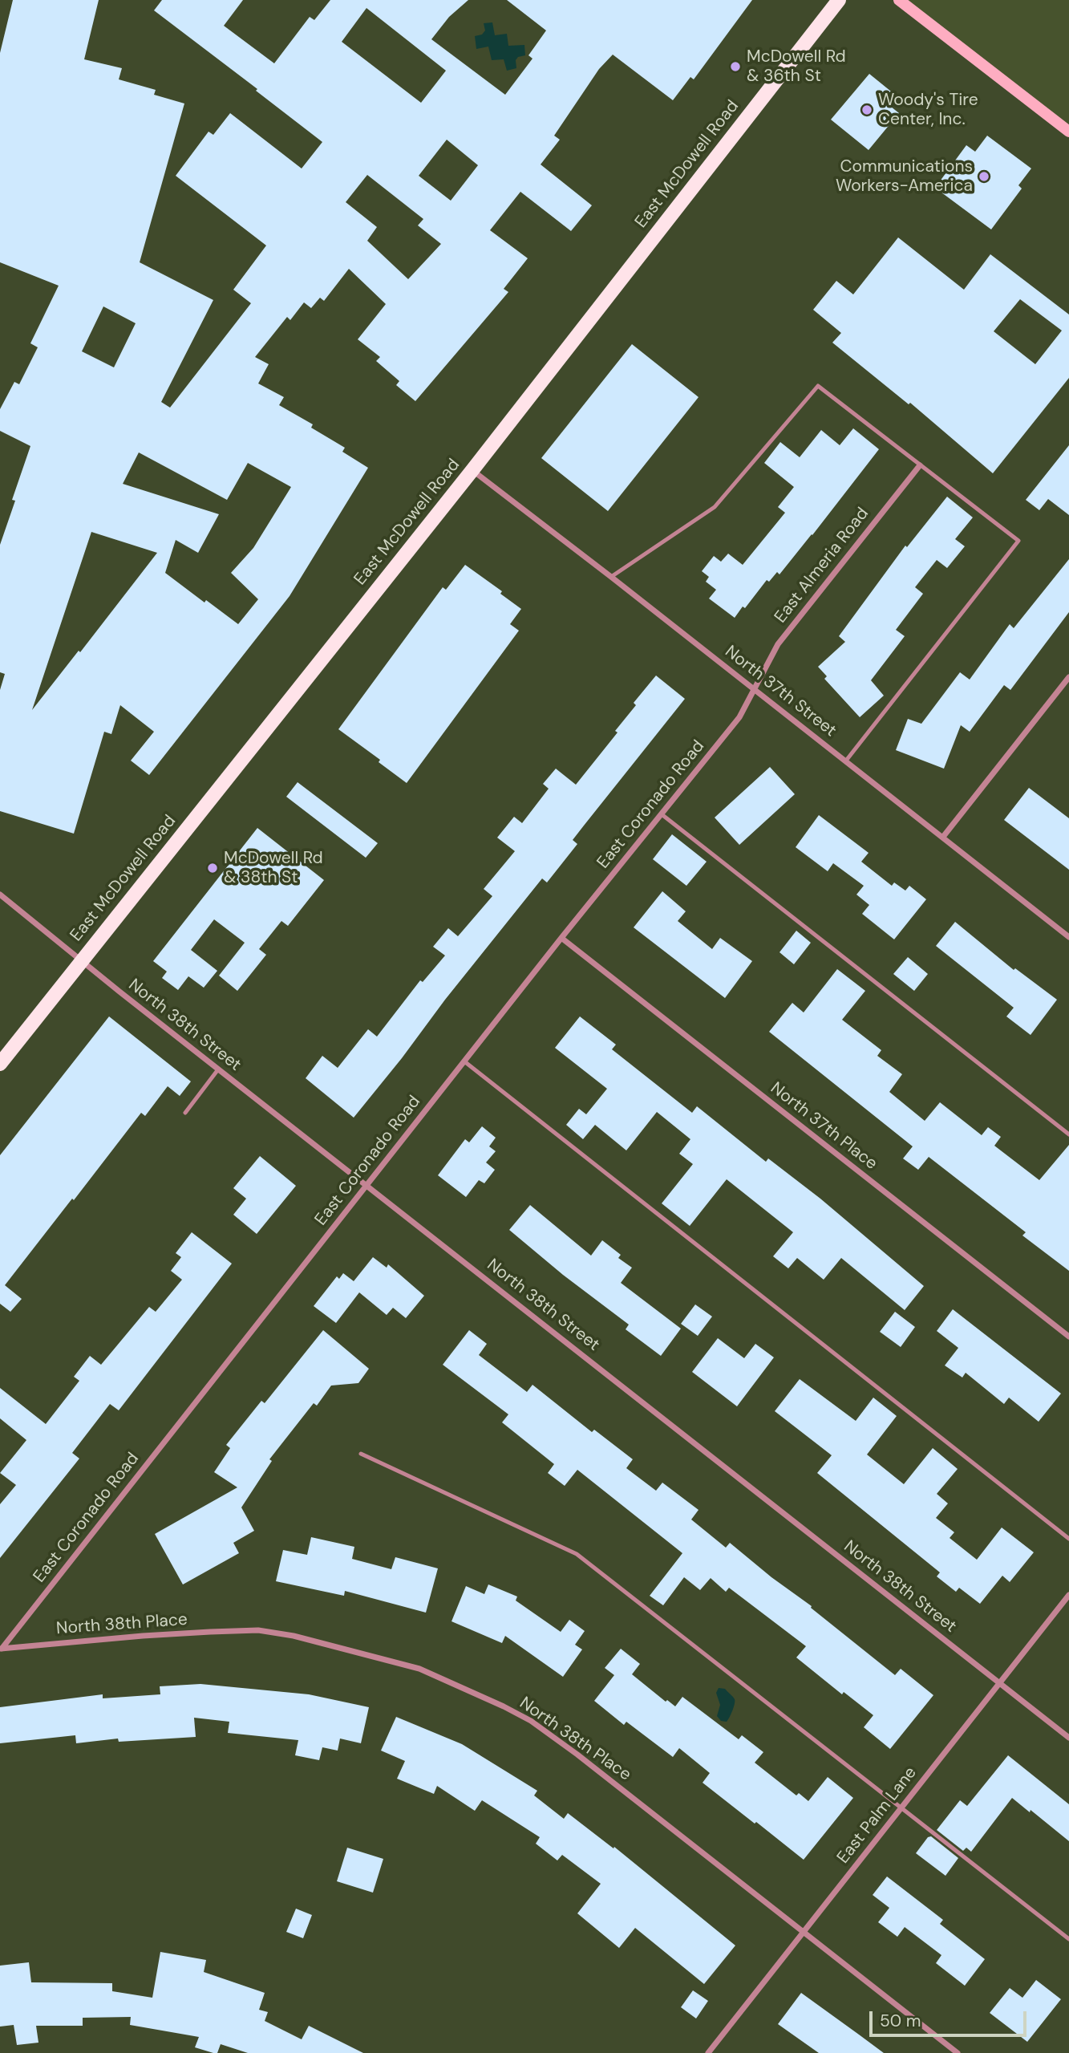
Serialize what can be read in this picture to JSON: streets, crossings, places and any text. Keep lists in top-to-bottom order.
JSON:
{
  "streets": {
    "main road": ["East McDowell Road"],
    "street": [
      "East Almeria Road",
      "North 37th Street",
      "East Coronado Road",
      "North 38th Street",
      "North 37th Place",
      "North 38th Place",
      "East Palm Lane"
    ]
  },
  "crossings": [
    ["East McDowell Road", "North 37th Street"],
    ["East McDowell Road", "North 38th Street"],
    ["East Almeria Road", "North 37th Street"],
    ["East Almeria Road", "East Coronado Road"],
    ["North 37th Street", "East Coronado Road"],
    ["East Coronado Road", "North 38th Street"],
    ["East Coronado Road", "North 37th Place"],
    ["East Coronado Road", "North 38th Place"],
    ["North 38th Street", "East Palm Lane"],
    ["North 38th Place", "East Palm Lane"]
  ],
  "places": [
    "McDowell Rd & 36th St",
    "Woody's Tire Center, Inc.",
    "Communications Workers-America",
    "McDowell Rd & 38th St"
  ],
  "scale_bar": "50 m"
}
